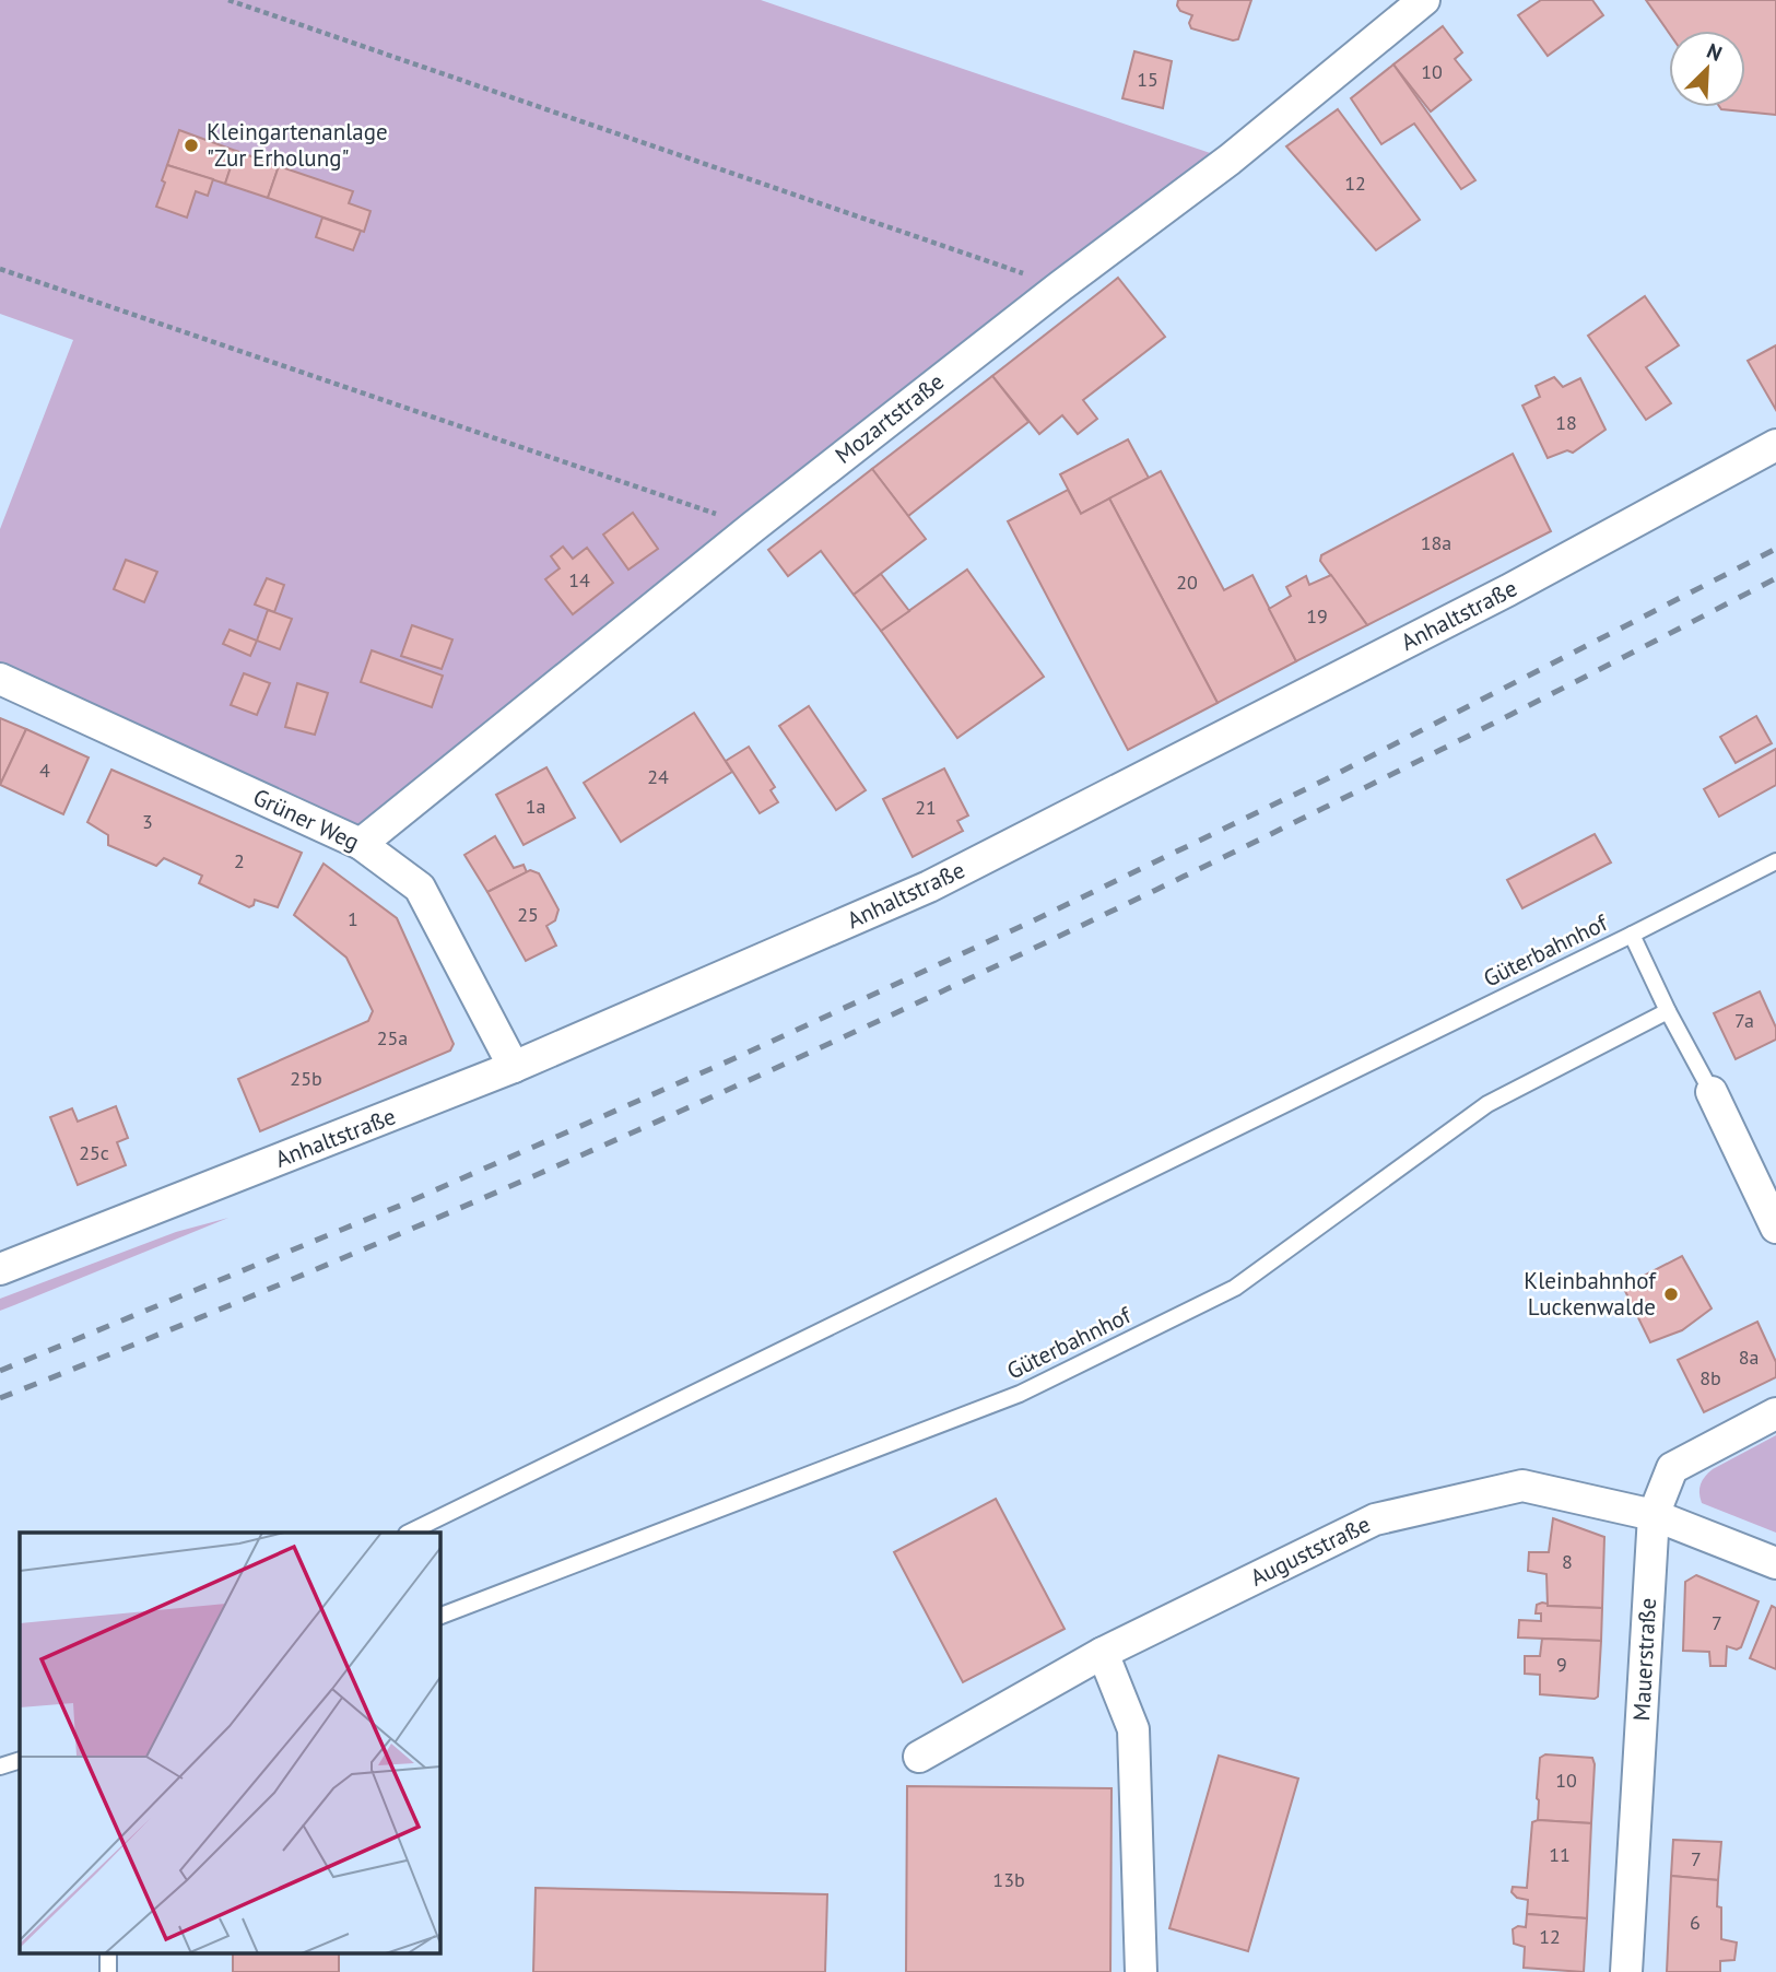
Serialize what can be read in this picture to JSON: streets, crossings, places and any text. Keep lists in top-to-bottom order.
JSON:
{
  "streets": {
    "street": [
      "Mozartstraße",
      "Anhaltstraße",
      "Grüner Weg",
      "Auguststraße",
      "Mauerstraße"
    ],
    "lane": ["Güterbahnhof"]
  },
  "crossings": [
    ["Mozartstraße", "Grüner Weg"],
    ["Anhaltstraße", "Grüner Weg"],
    ["Auguststraße", "Mauerstraße"]
  ],
  "places": ["Kleingartenanlage \"Zur Erholung\"", "Kleinbahnhof Luckenwalde"],
  "house_numbers": [
    "10",
    "15",
    "12",
    "18",
    "18a",
    "14",
    "20",
    "19",
    "4",
    "24",
    "1a",
    "21",
    "3",
    "2",
    "25",
    "1",
    "7a",
    "25a",
    "25b",
    "25c",
    "8a",
    "8b",
    "8",
    "7",
    "9",
    "10",
    "11",
    "7",
    "13b",
    "6",
    "12"
  ],
  "north": "top right"
}
